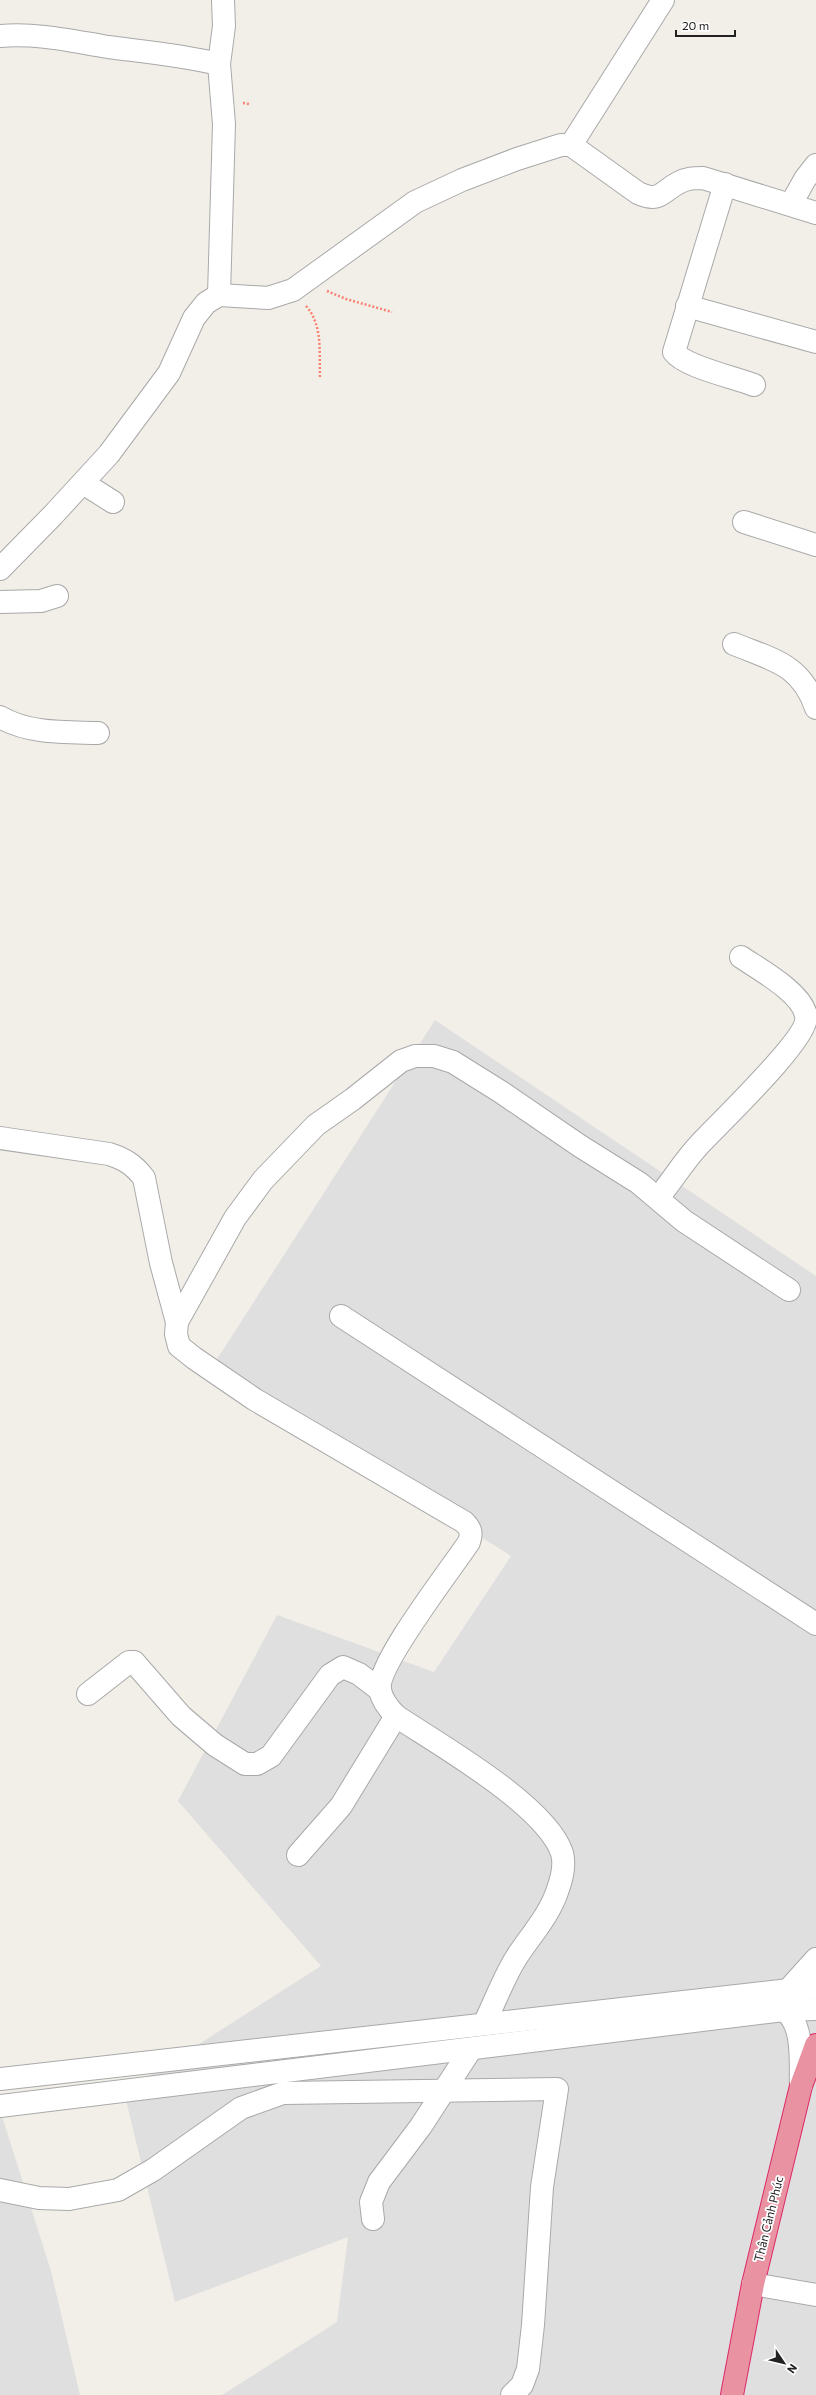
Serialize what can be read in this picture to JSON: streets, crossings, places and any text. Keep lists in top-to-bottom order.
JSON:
{
  "streets": {
    "highway": ["Thân Cảnh Phúc"]
  },
  "scale_bar": "20 m",
  "north": "bottom right"
}
